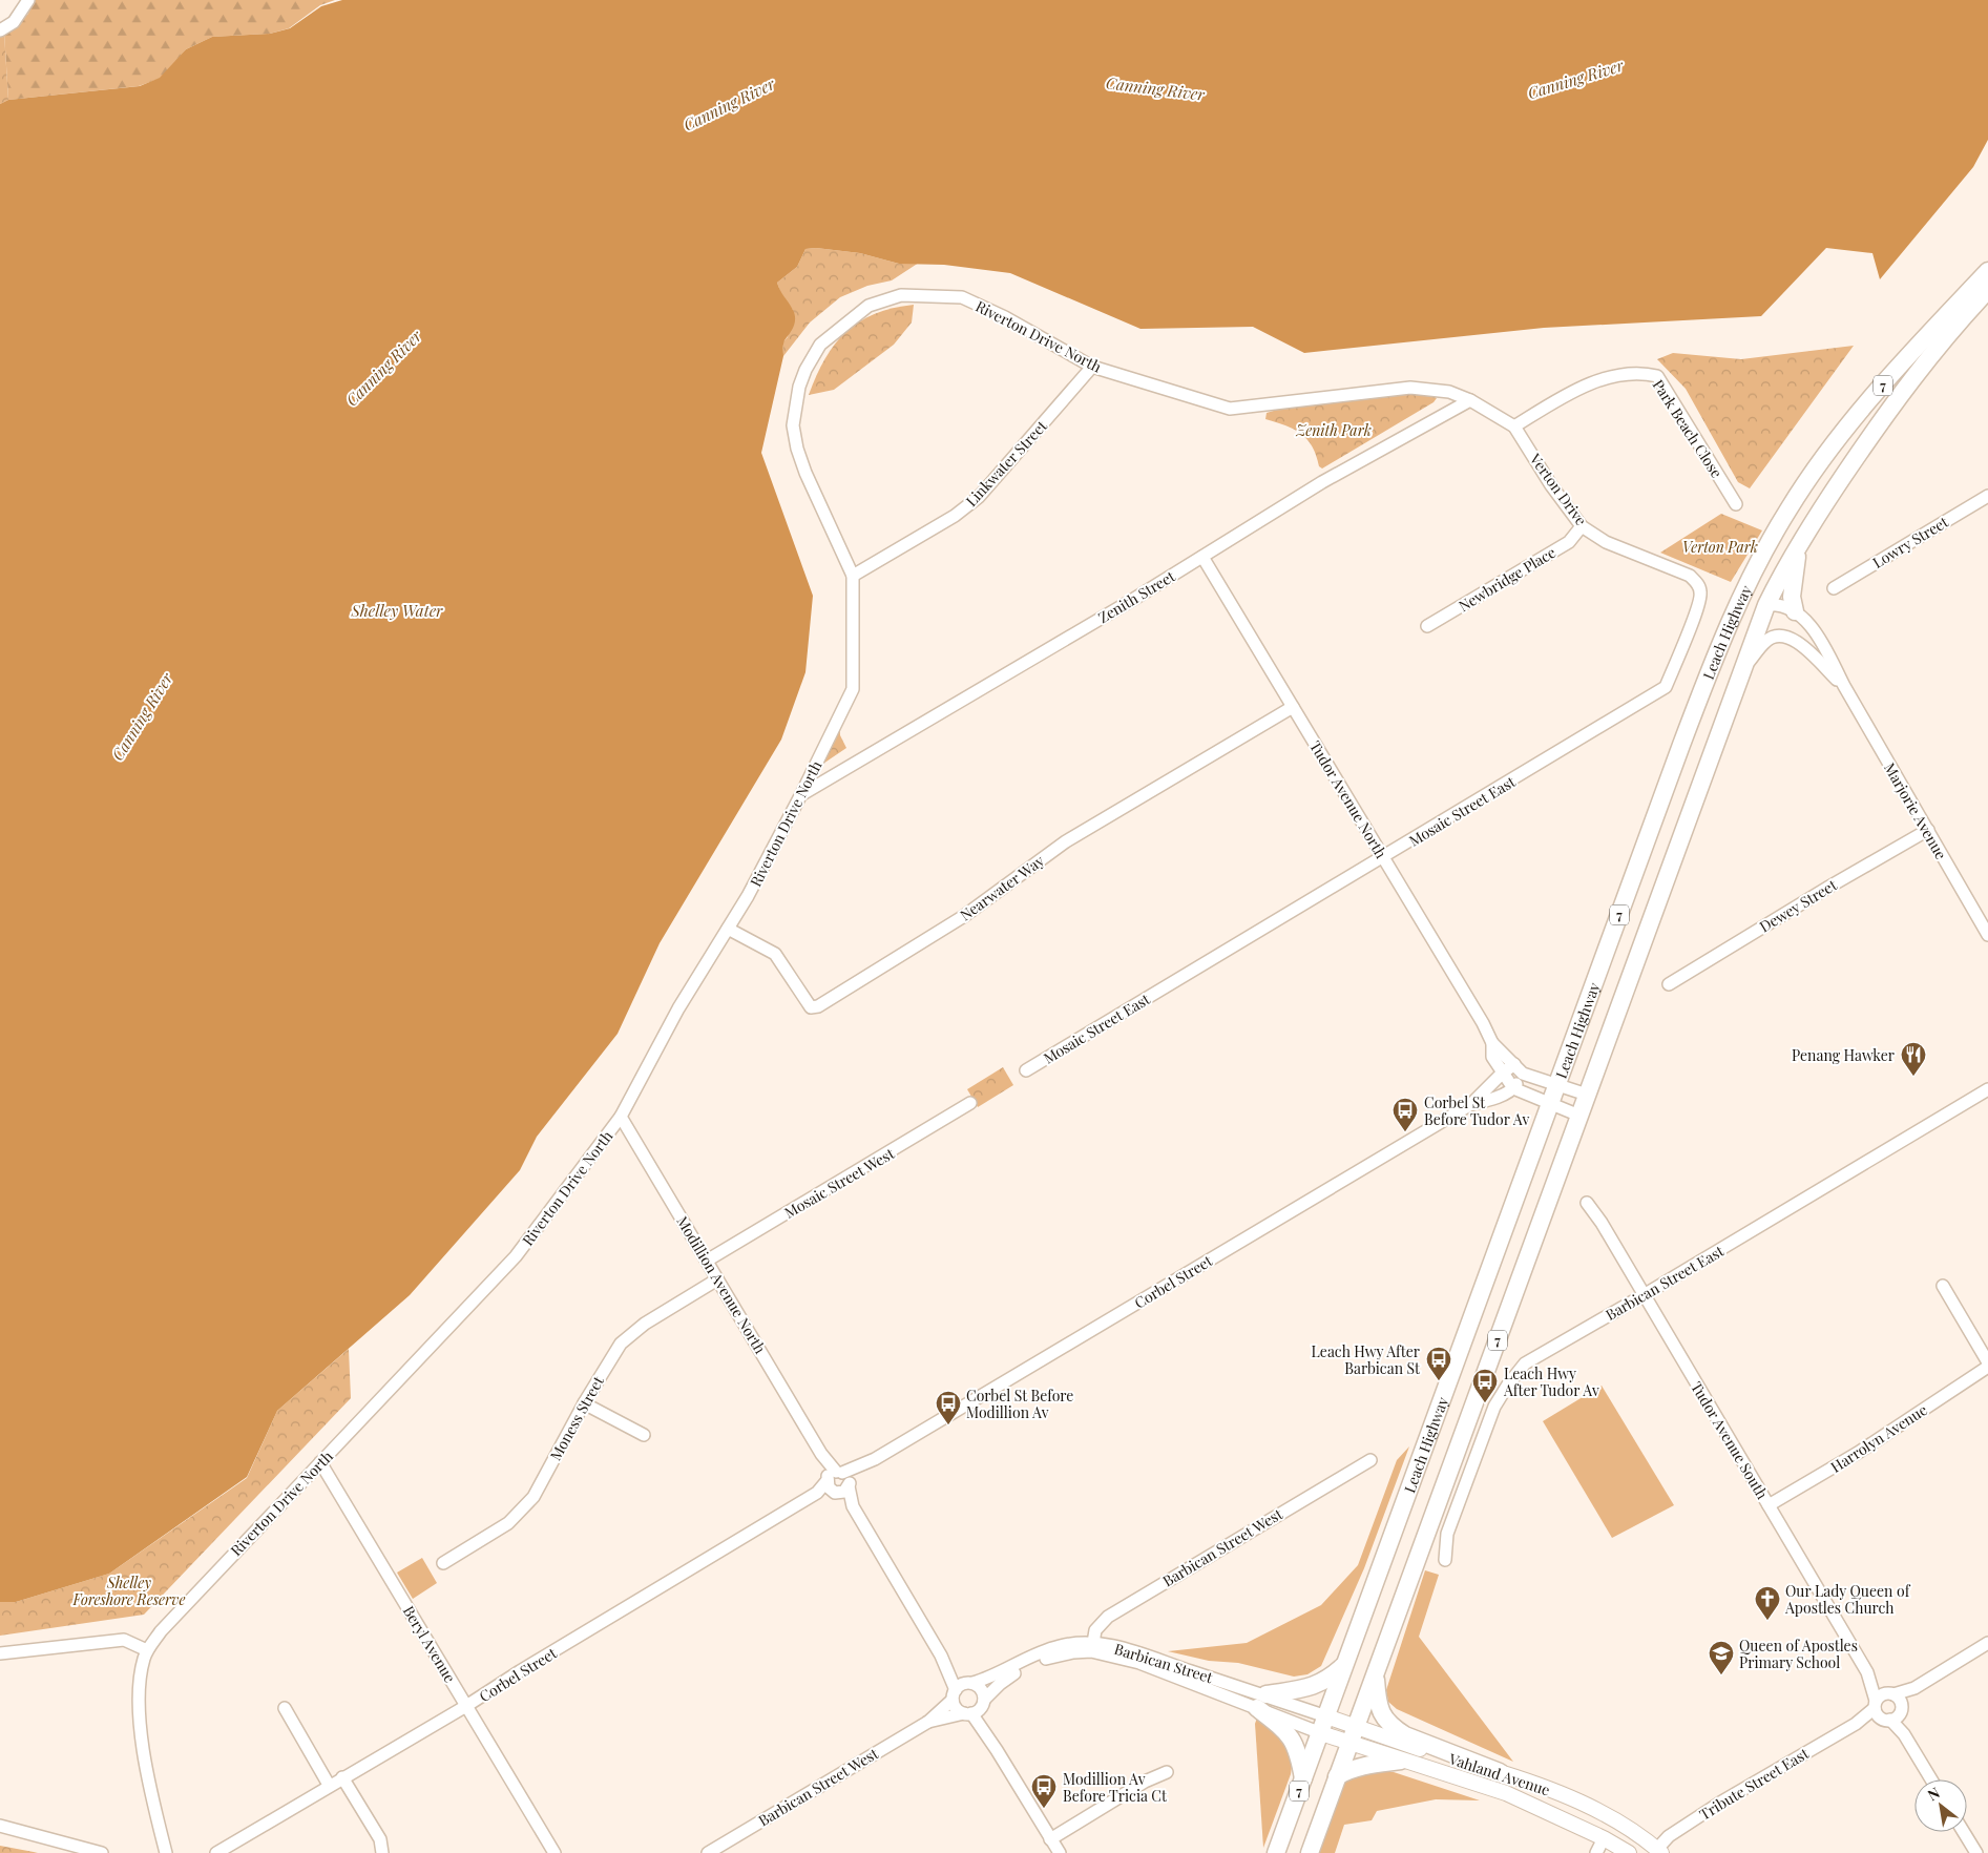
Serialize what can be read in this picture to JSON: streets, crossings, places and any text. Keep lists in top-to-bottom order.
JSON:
{
  "streets": {
    "highway": ["7", "Leach Highway"],
    "main road": ["Vahland Avenue"],
    "street": [
      "Riverton Drive North",
      "Park Beach Close",
      "Linkwater Street",
      "Verton Drive",
      "Lowry Street",
      "Newbridge Place",
      "Zenith Street",
      "Tudor Avenue North",
      "Mosaic Street East",
      "Marjorie Avenue",
      "Nearwater Way",
      "Dewey Street",
      "Mosaic Street West",
      "Corbel Street",
      "Barbican Street East",
      "Modillion Avenue North",
      "Moness Street",
      "Harrolyn Avenue",
      "Tudor Avenue South",
      "Barbican Street West",
      "Beryl Avenue",
      "Barbican Street",
      "Tribute Street East"
    ]
  },
  "crossings": [
    ["Riverton Drive North", "Park Beach Close"],
    ["Riverton Drive North", "Linkwater Street"],
    ["Riverton Drive North", "Verton Drive"],
    ["Riverton Drive North", "Zenith Street"],
    ["Riverton Drive North", "Nearwater Way"],
    ["Riverton Drive North", "Modillion Avenue North"],
    ["Riverton Drive North", "Beryl Avenue"],
    ["Park Beach Close", "Verton Drive"],
    ["Verton Drive", "Newbridge Place"],
    ["Verton Drive", "Mosaic Street East"],
    ["Zenith Street", "Tudor Avenue North"],
    ["Leach Highway", "Tudor Avenue North"],
    ["Leach Highway", "Marjorie Avenue"],
    ["Leach Highway", "Barbican Street"],
    ["Leach Highway", "Vahland Avenue"],
    ["Tudor Avenue North", "Mosaic Street East"],
    ["Tudor Avenue North", "Nearwater Way"],
    ["Tudor Avenue North", "Corbel Street"],
    ["Marjorie Avenue", "Dewey Street"],
    ["Mosaic Street West", "Modillion Avenue North"],
    ["Corbel Street", "Modillion Avenue North"],
    ["Corbel Street", "Beryl Avenue"],
    ["Barbican Street East", "Tudor Avenue South"],
    ["Modillion Avenue North", "Moness Street"],
    ["Modillion Avenue North", "Barbican Street West"],
    ["Modillion Avenue North", "Barbican Street"],
    ["Harrolyn Avenue", "Tudor Avenue South"],
    ["Tudor Avenue South", "Tribute Street East"],
    ["Barbican Street West", "Barbican Street"],
    ["Barbican Street", "Vahland Avenue"],
    ["Vahland Avenue", "Tribute Street East"]
  ],
  "water": ["Canning River", "Shelley Water"],
  "parks": ["Zenith Park", "Verton Park", "Shelley Foreshore Reserve"],
  "places": {
    "restaurant": ["Penang Hawker"],
    "bus stop": [
      "Corbel St Before Tudor Av",
      "Leach Hwy After Barbican St",
      "Leach Hwy After Tudor Av",
      "Corbel St Before Modillion Av",
      "Modillion Av Before Tricia Ct"
    ],
    "church": ["Our Lady Queen of Apostles Church"],
    "school or university": ["Queen of Apostles Primary School"]
  },
  "north": "top left"
}
